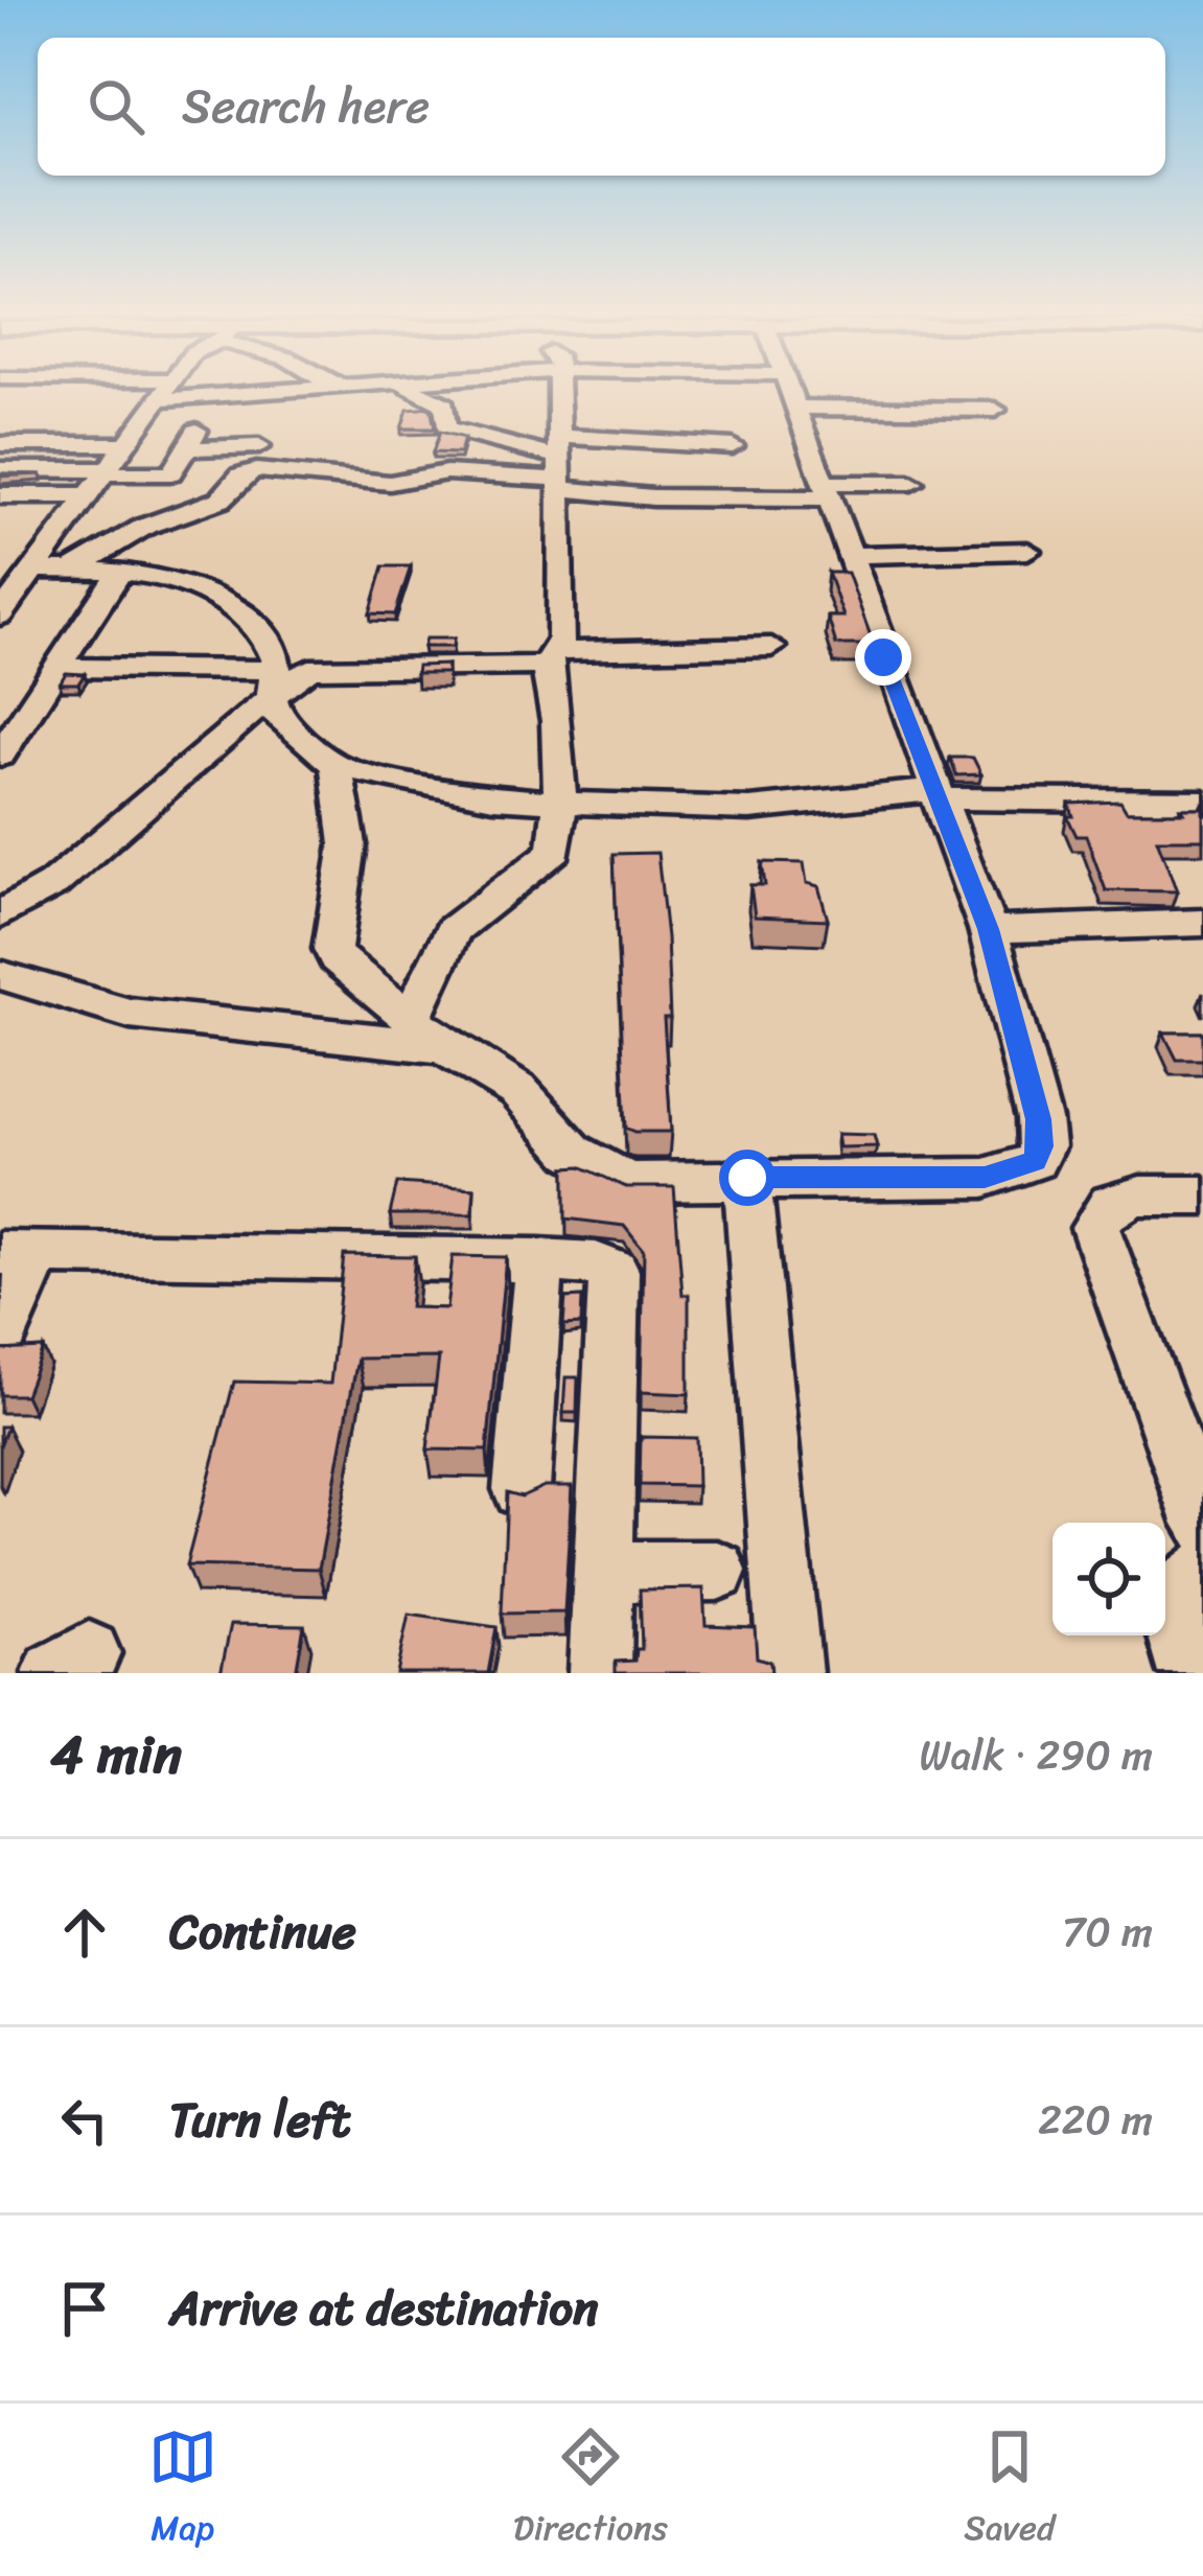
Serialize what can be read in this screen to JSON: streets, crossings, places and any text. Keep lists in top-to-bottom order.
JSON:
{
  "page": {
    "search": "Search here",
    "heading": ["4 min", "Walk · 290 m"],
    "list": [
      ["Continue", "70 m"],
      ["Turn left", "220 m"],
      "Arrive at destination"
    ],
    "nav": ["Map", "Directions", "Saved"]
  }
}
